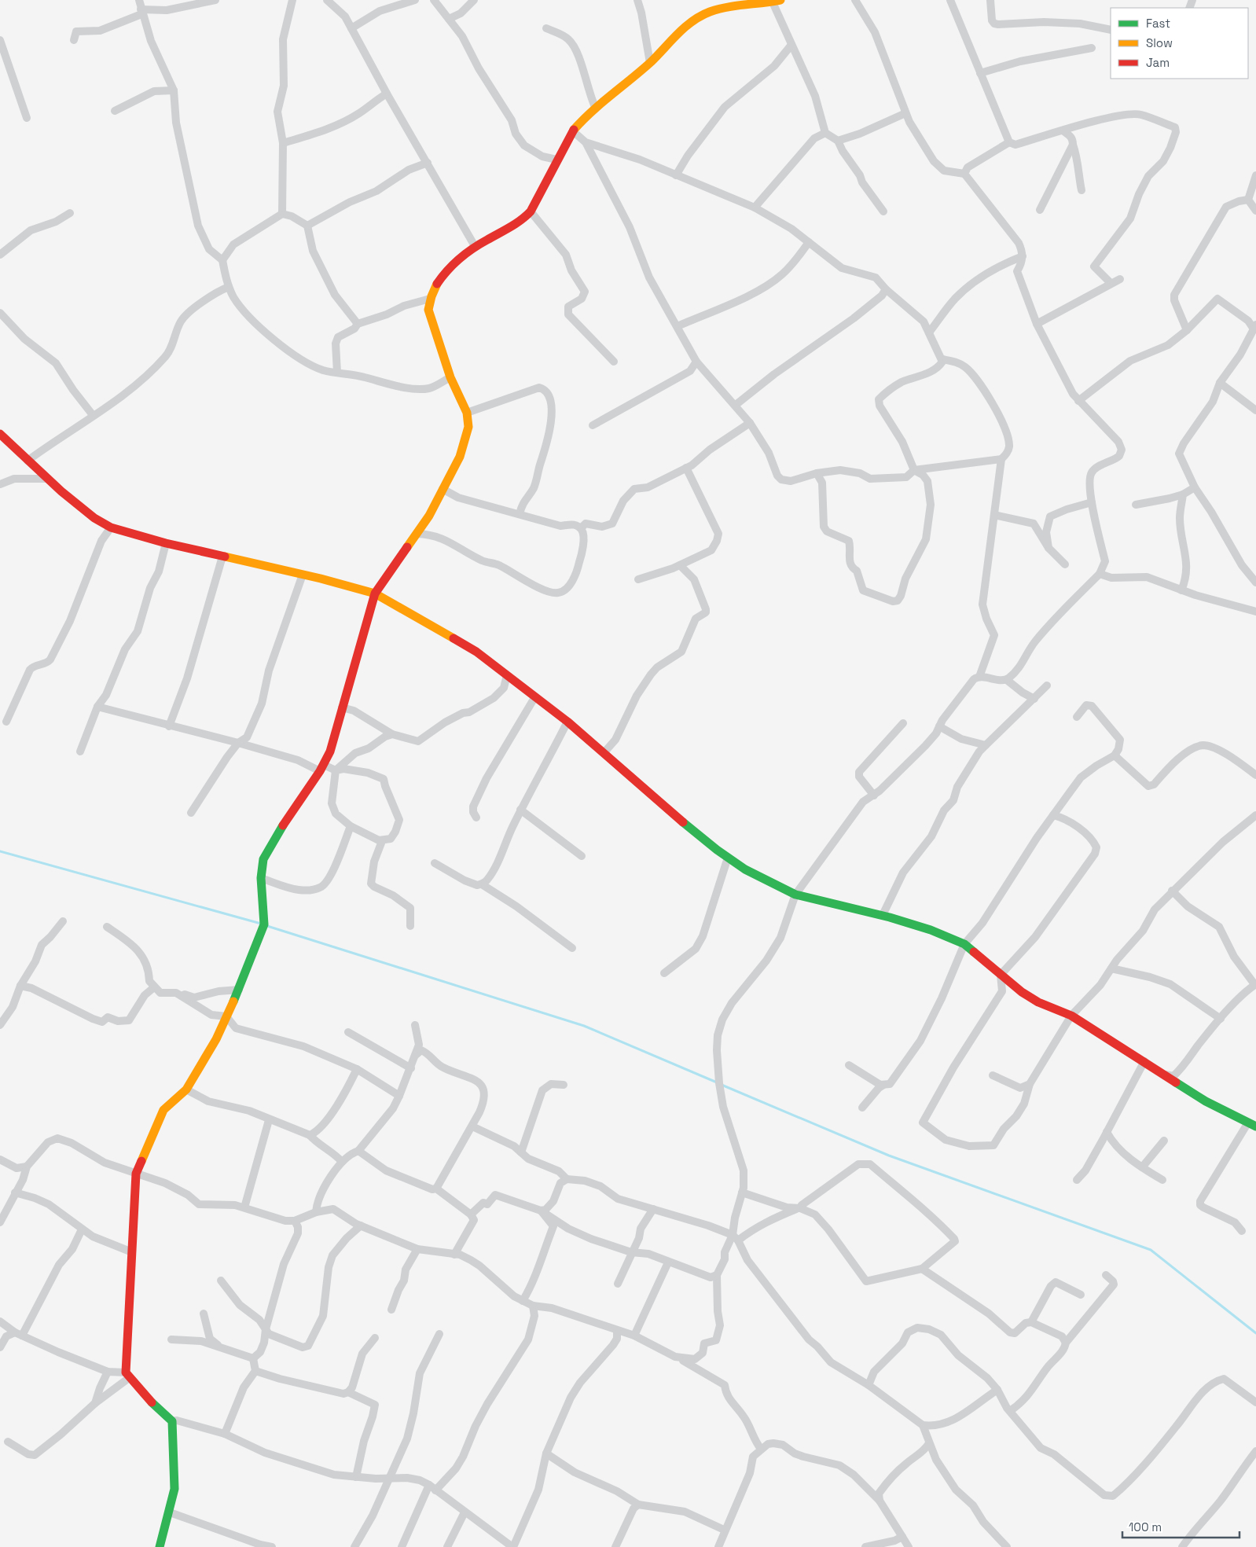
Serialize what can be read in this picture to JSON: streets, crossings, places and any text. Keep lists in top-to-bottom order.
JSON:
{
  "legend": ["Fast", "Slow", "Jam"],
  "scale_bar": "100 m"
}
